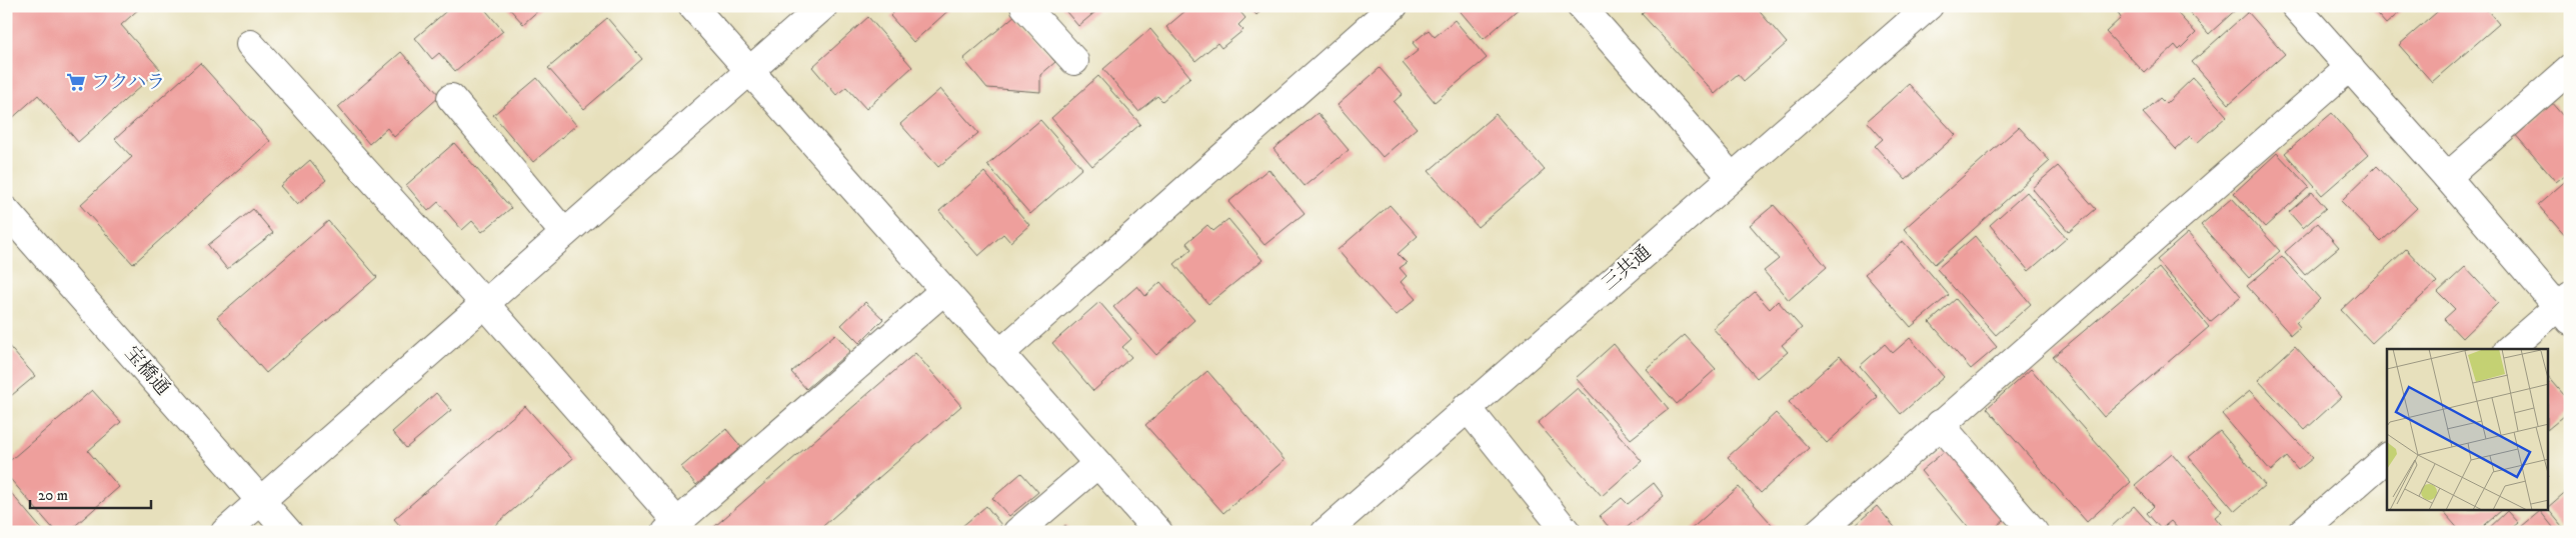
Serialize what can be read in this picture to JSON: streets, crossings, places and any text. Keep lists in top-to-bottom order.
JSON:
{
  "streets": {
    "street": ["三共通", "宝橋通"]
  },
  "places": {
    "supermarket": ["フクハラ"]
  },
  "scale_bar": "20 m"
}
